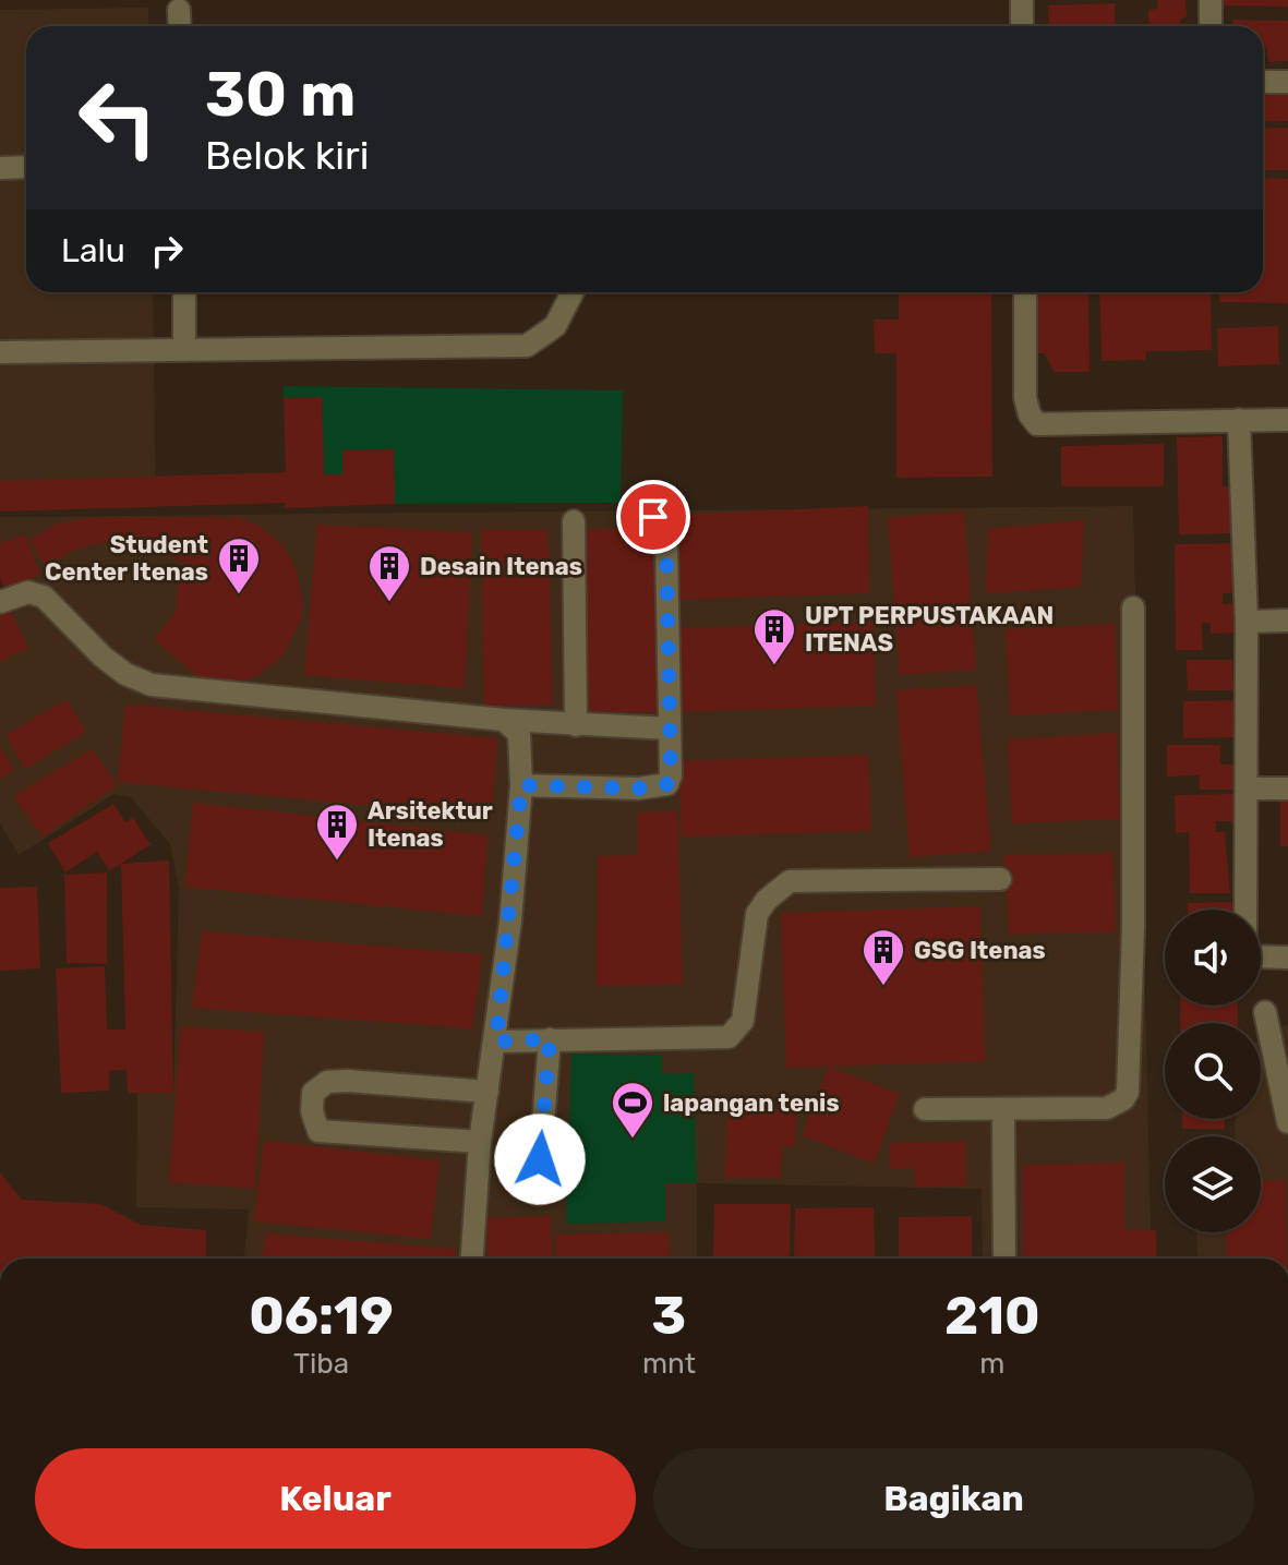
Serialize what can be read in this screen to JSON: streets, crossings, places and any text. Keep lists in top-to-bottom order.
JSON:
{
  "places": {
    "building": [
      "Student Center Itenas",
      "Desain Itenas",
      "UPT PERPUSTAKAAN ITENAS",
      "Arsitektur Itenas",
      "GSG Itenas"
    ],
    "sports": ["lapangan tenis"]
  },
  "page": {
    "turn": ["30 m", "Belok kiri"],
    "then": "Lalu",
    "eta": [
      "06:19",
      "Tiba",
      "3",
      "mnt",
      "210",
      "m"
    ],
    "buttons": ["Keluar", "Bagikan"]
  }
}
